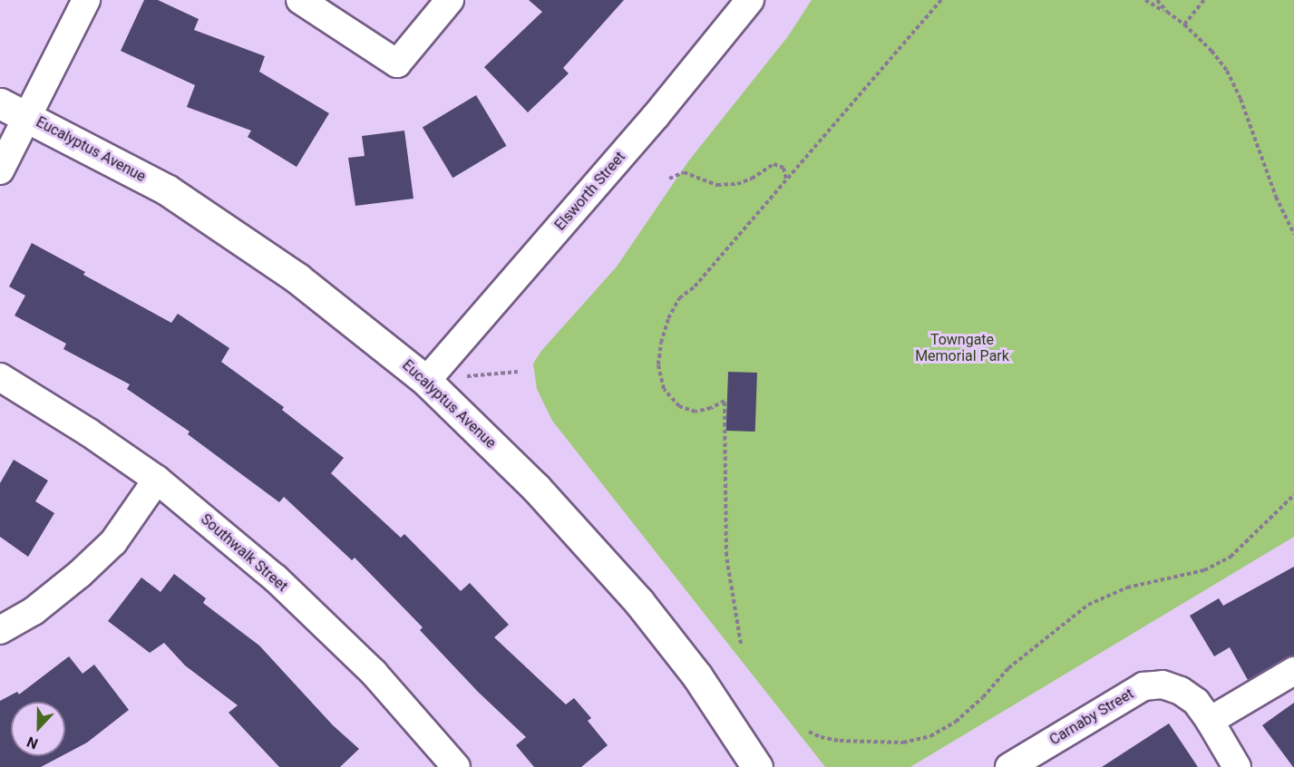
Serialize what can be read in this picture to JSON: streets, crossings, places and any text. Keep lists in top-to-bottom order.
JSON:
{
  "streets": {
    "street": [
      "Eucalyptus Avenue",
      "Elsworth Street",
      "Southwalk Street",
      "Carnaby Street"
    ]
  },
  "crossings": [
    ["Eucalyptus Avenue", "Elsworth Street"]
  ],
  "parks": ["Towngate Memorial Park"],
  "north": "bottom"
}
